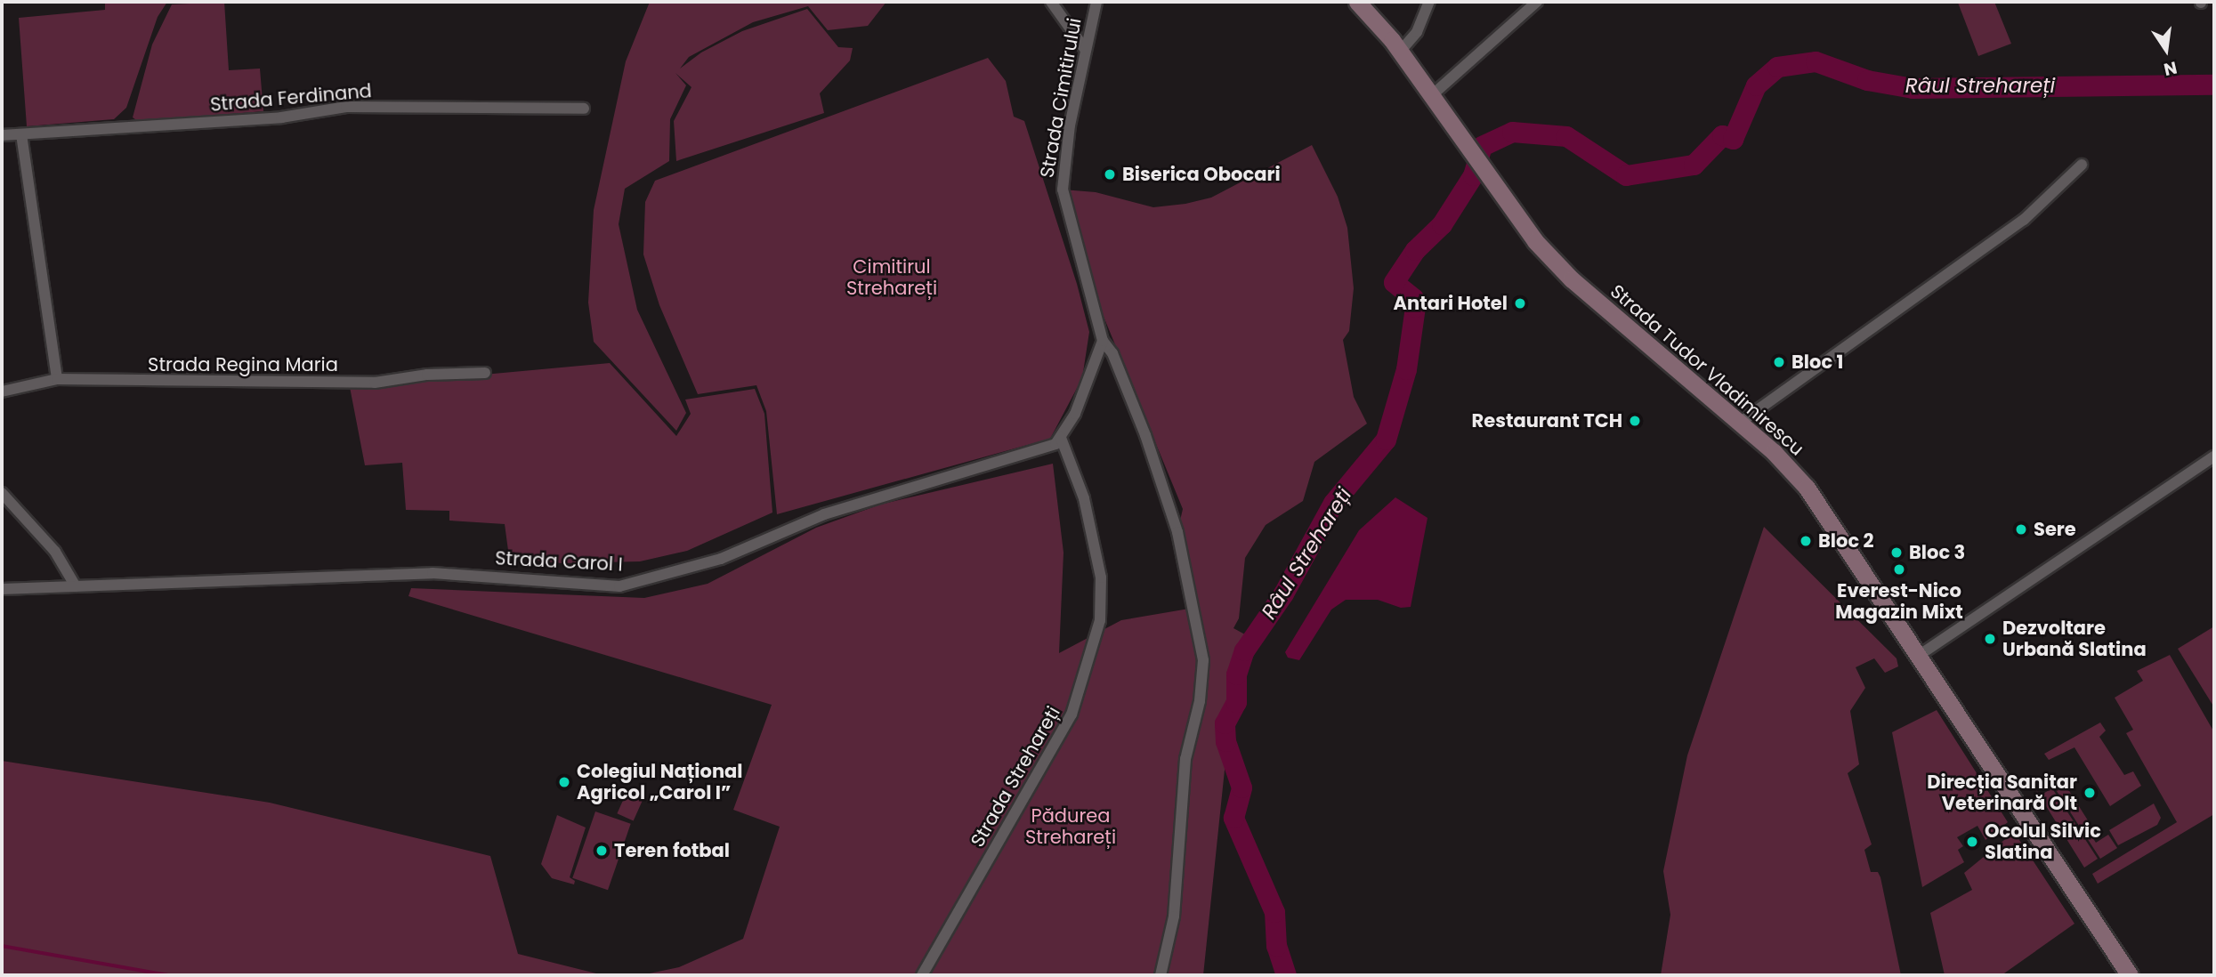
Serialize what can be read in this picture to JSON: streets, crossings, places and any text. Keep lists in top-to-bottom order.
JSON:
{
  "streets": {
    "main road": ["Strada Tudor Vladimirescu"],
    "street": [
      "Strada Ferdinand",
      "Strada Cimitirului",
      "Strada Regina Maria",
      "Strada Carol I",
      "Strada Strehareți"
    ]
  },
  "crossings": [
    ["Strada Cimitirului", "Strada Carol I"],
    ["Strada Carol I", "Strada Strehareți"]
  ],
  "water": ["Râul Strehareți"],
  "parks": ["Cimitirul Strehareți", "Pădurea Strehareți"],
  "places": [
    "Biserica Obocari",
    "Antari Hotel",
    "Bloc 1",
    "Restaurant TCH",
    "Sere",
    "Bloc 2",
    "Bloc 3",
    "Everest-Nico Magazin Mixt",
    "Dezvoltare Urbană Slatina",
    "Colegiul Național Agricol „Carol I”",
    "Direcția Sanitar Veterinară Olt",
    "Ocolul Silvic Slatina",
    "Teren fotbal"
  ],
  "north": "bottom"
}
